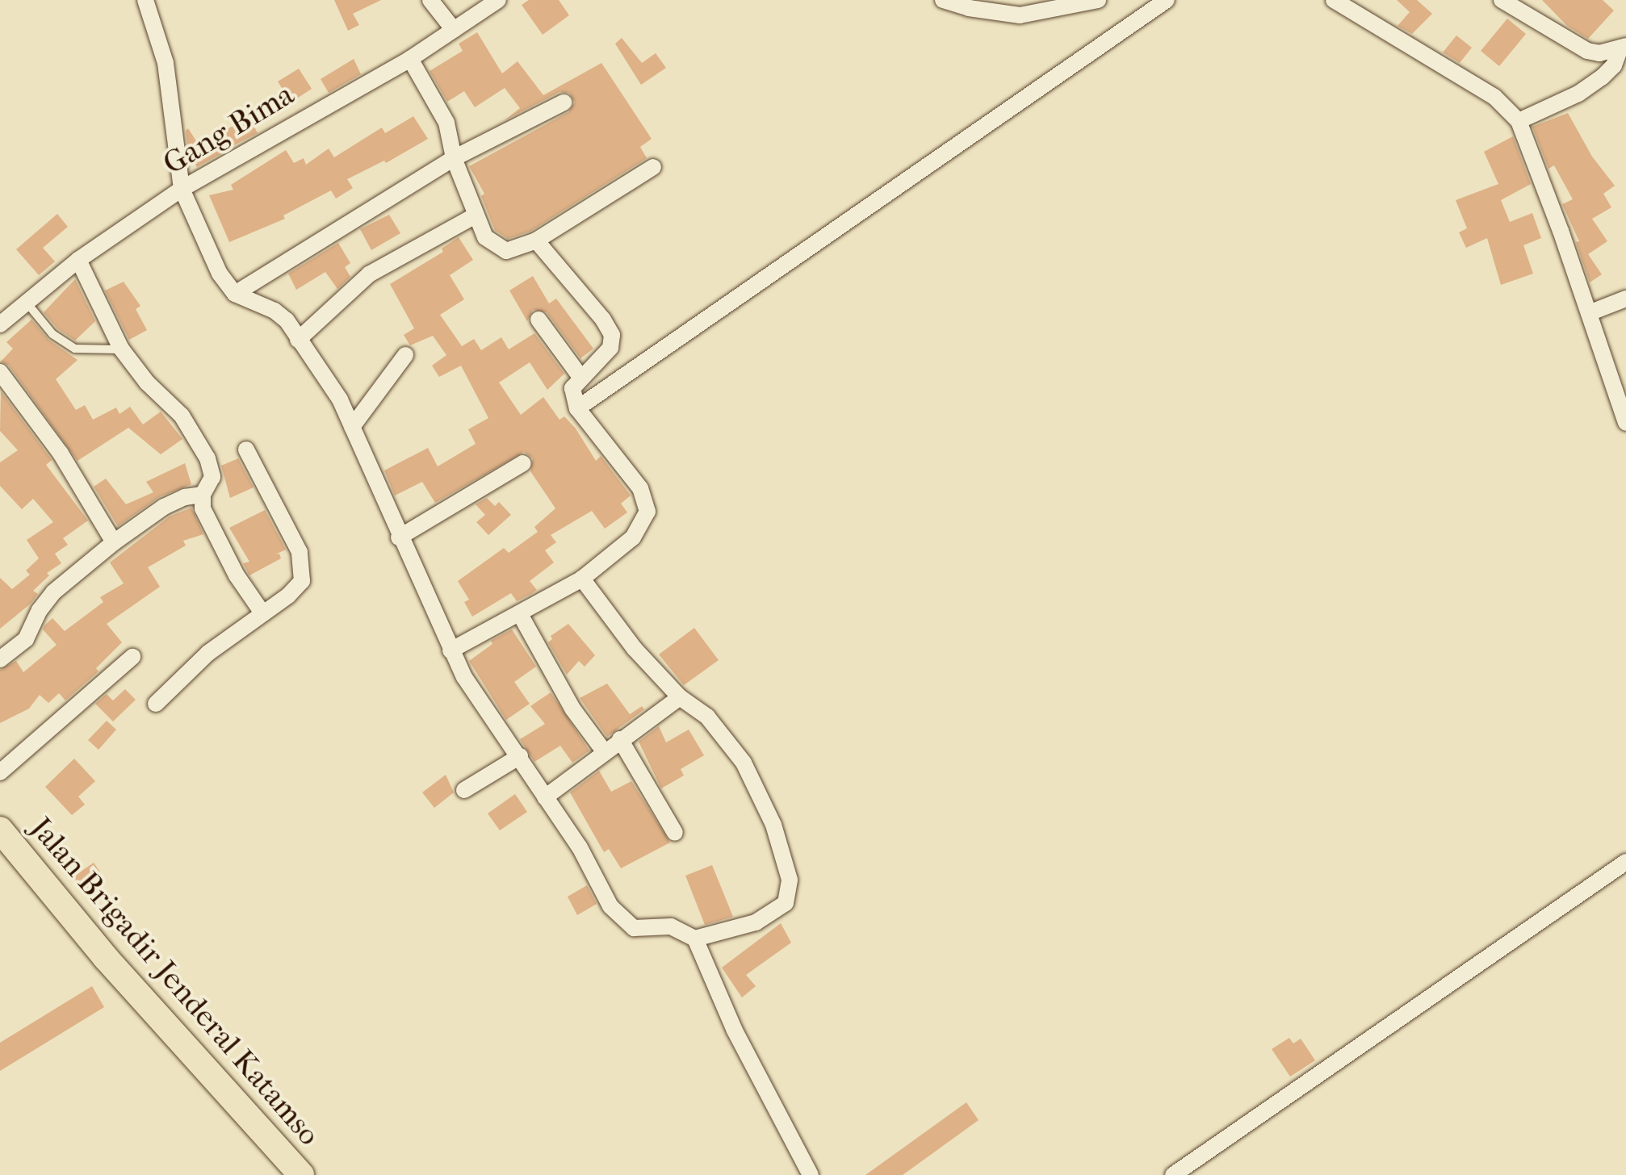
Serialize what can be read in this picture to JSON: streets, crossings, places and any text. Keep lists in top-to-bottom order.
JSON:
{
  "streets": {
    "main road": ["Jalan Brigadir Jenderal Katamso"],
    "street": ["Gang Bima"]
  }
}
